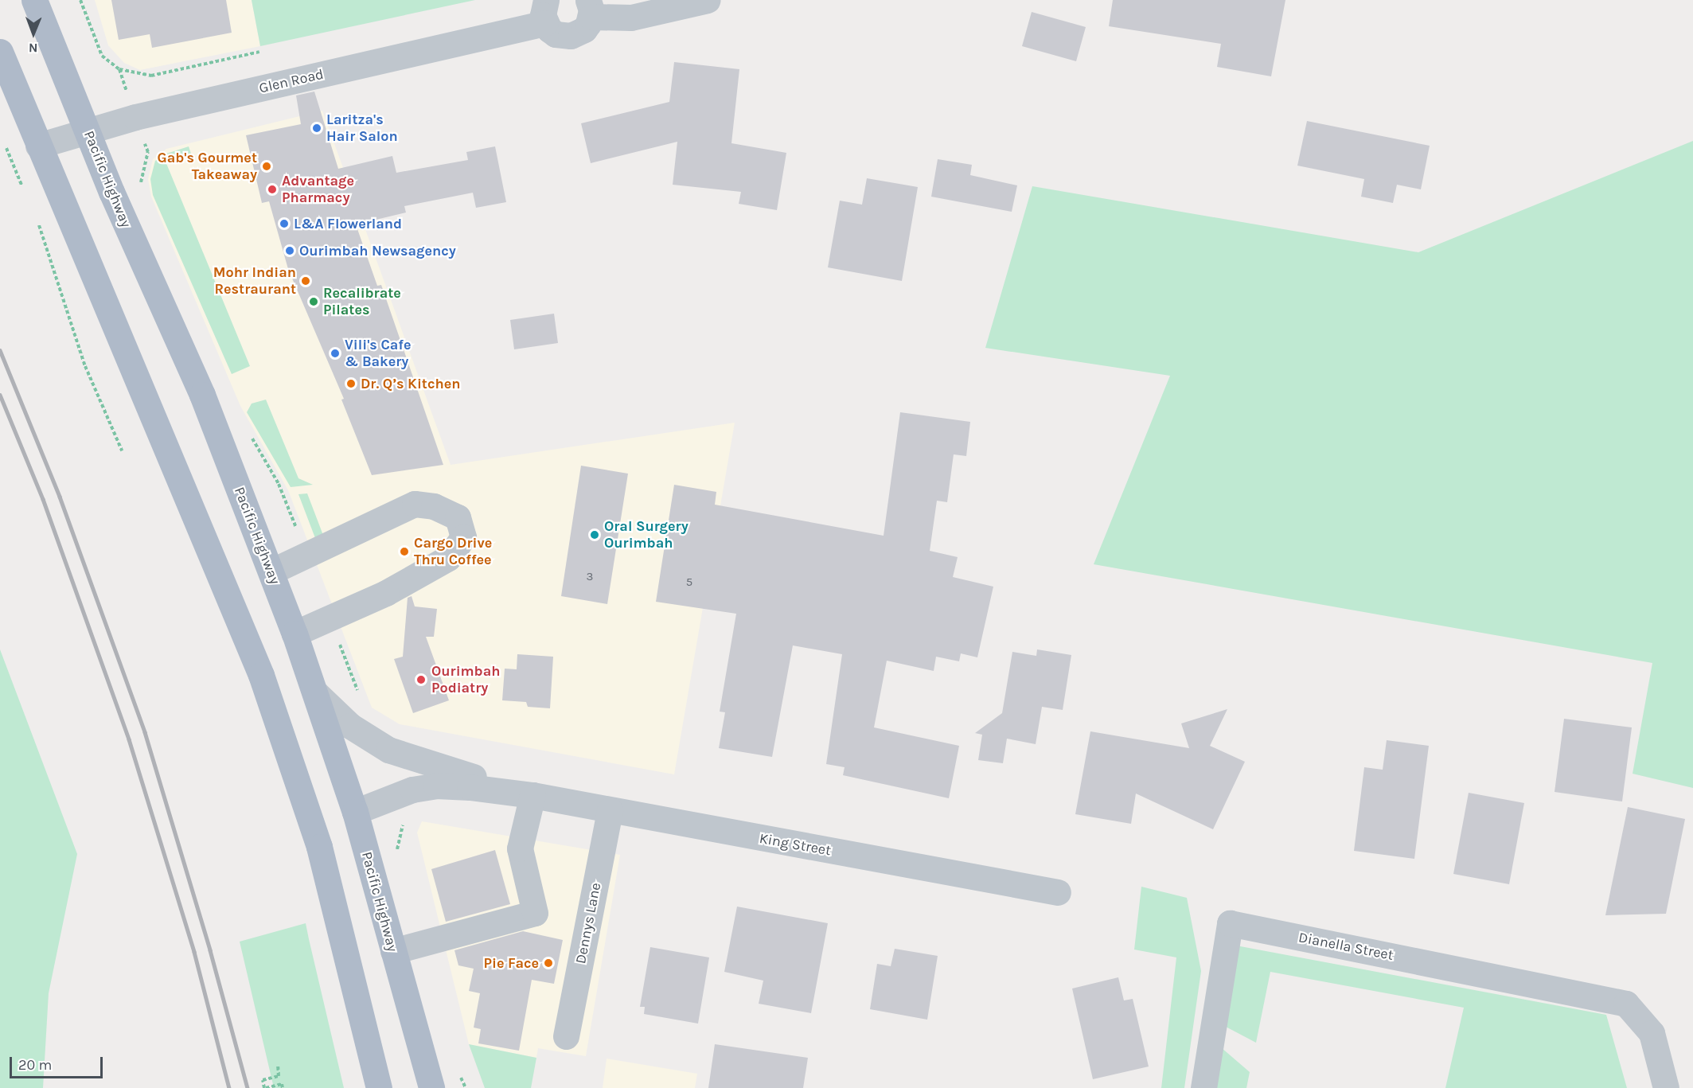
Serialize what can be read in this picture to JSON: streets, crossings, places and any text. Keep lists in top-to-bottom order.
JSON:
{
  "streets": {
    "main road": ["Pacific Highway"],
    "street": [
      "Glen Road",
      "King Street",
      "Dennys Lane",
      "Dianella Street"
    ]
  },
  "crossings": [
    ["Glen Road", "Pacific Highway"],
    ["Pacific Highway", "King Street"],
    ["King Street", "Dennys Lane"]
  ],
  "places": [
    "Laritza's Hair Salon",
    "Gab's Gourmet Takeaway",
    "Advantage Pharmacy",
    "L&A Flowerland",
    "Ourimbah Newsagency",
    "Mohr Indian Restraurant",
    "Recalibrate Pilates",
    "Vili's Cafe & Bakery",
    "Dr. Q’s Kitchen",
    "Oral Surgery Ourimbah",
    "Cargo Drive Thru Coffee",
    "Ourimbah Podiatry",
    "Pie Face"
  ],
  "house_numbers": ["3", "5"],
  "scale_bar": "20 m",
  "north": "bottom"
}
